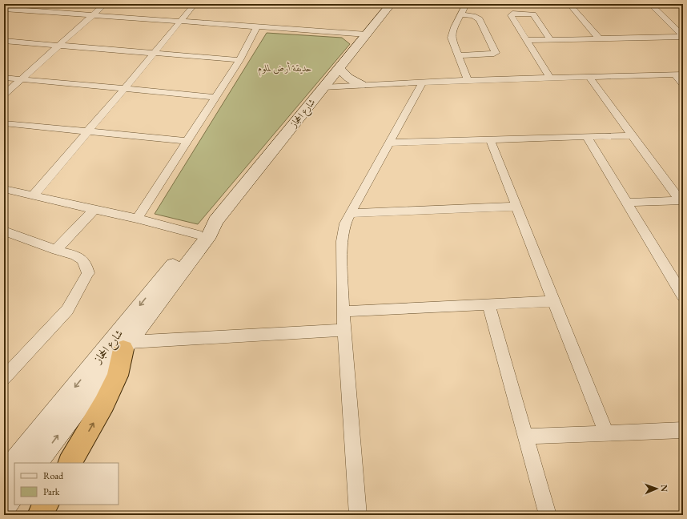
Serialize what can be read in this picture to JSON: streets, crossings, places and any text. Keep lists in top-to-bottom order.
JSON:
{
  "streets": {
    "main road": ["شارع الحجاز"]
  },
  "parks": ["حديقة أرض لملوم"],
  "legend": ["Road", "Park"],
  "north": "right"
}
